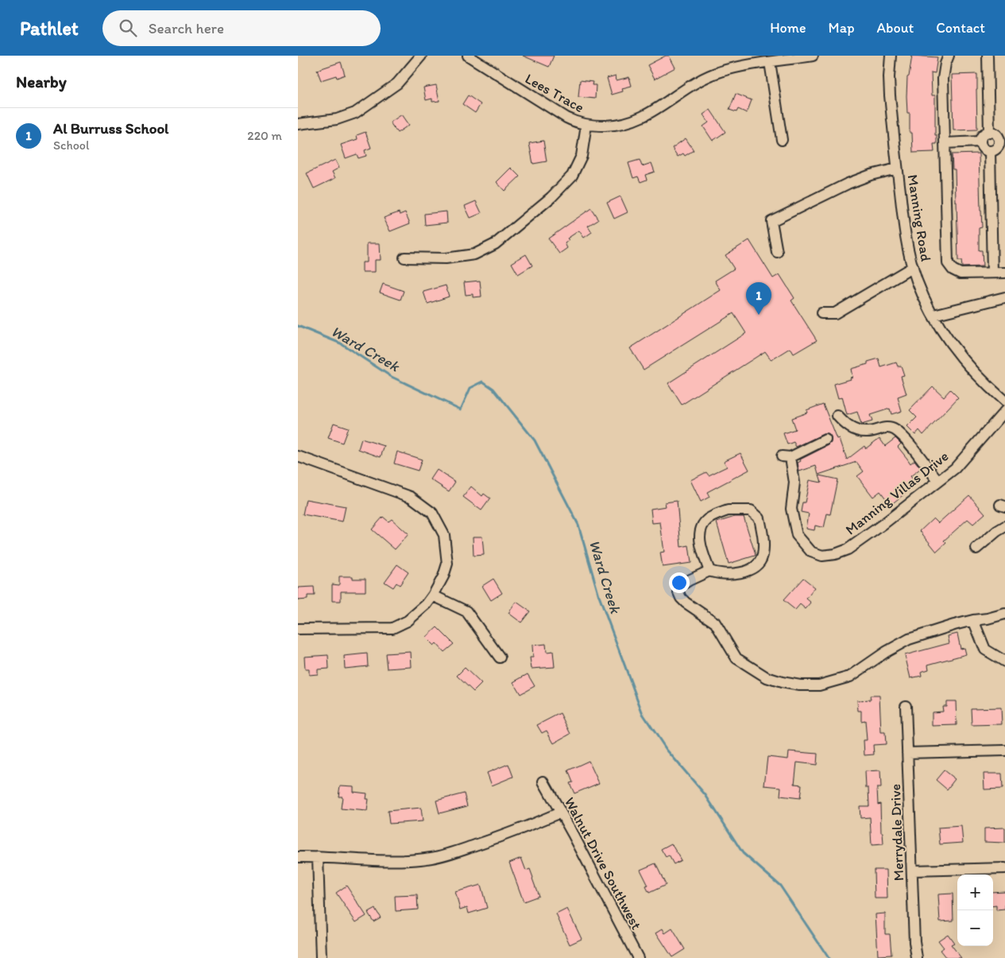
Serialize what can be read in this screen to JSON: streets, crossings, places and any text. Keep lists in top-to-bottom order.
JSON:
{
  "streets": {
    "street": [
      "Lees Trace",
      "Manning Road",
      "Manning Villas Drive",
      "Merrydale Drive",
      "Walnut Drive Southwest"
    ]
  },
  "water": ["Ward Creek"],
  "page": {
    "header": "Pathlet",
    "search": "Search here",
    "nav": [
      "Home",
      "Map",
      "About",
      "Contact"
    ],
    "heading": "Nearby",
    "list": [
      {
        "mark": "1",
        "name": "Al Burruss School",
        "note": "School",
        "value": "220 m"
      }
    ],
    "pins": "1",
    "map_buttons": ["+", "−"]
  }
}
